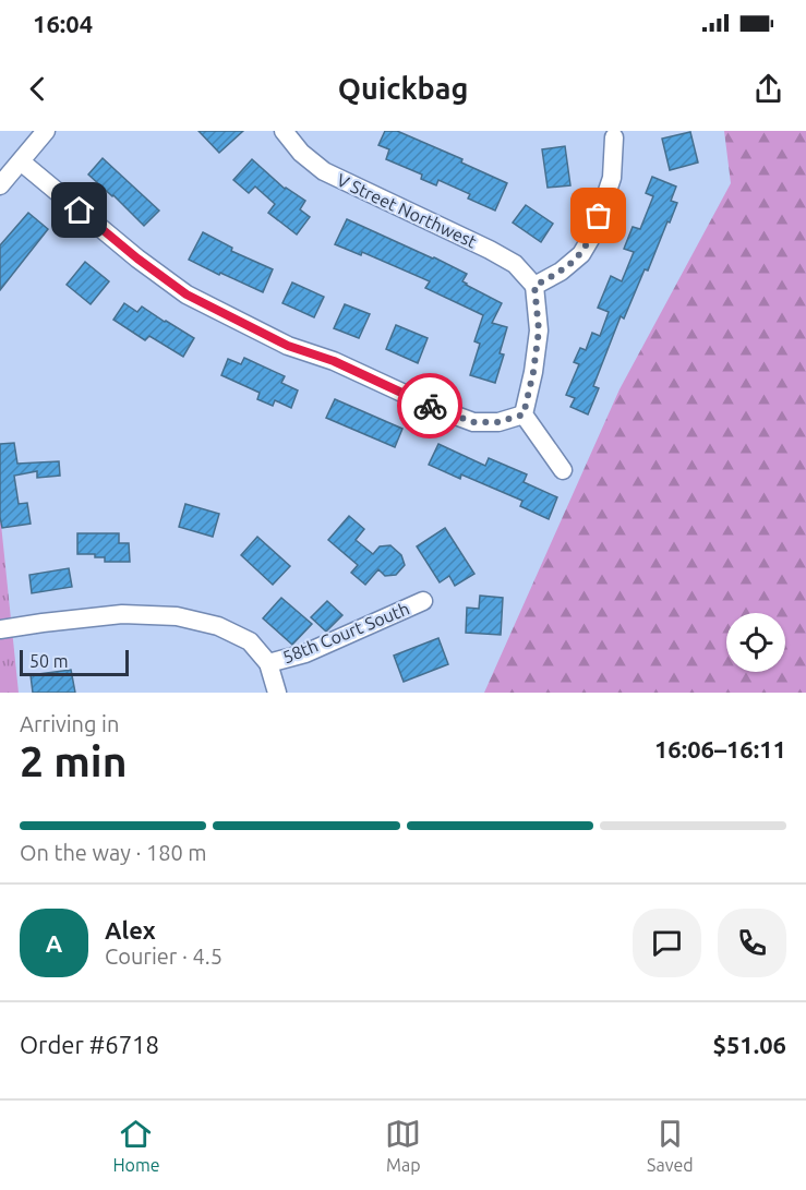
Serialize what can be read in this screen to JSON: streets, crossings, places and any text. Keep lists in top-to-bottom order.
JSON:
{
  "streets": {
    "street": ["V Street Northwest", "58th Court South"]
  },
  "scale_bar": "50 m",
  "page": {
    "status": "16:04",
    "header": "Quickbag",
    "scale": "50 m",
    "heading": ["2 min", "Arriving in", "16:06–16:11"],
    "panel": [
      "Alex",
      "Courier · 4.5",
      "Order #6718",
      "$51.06"
    ],
    "bar": "On the way · 180 m",
    "round": "A",
    "tabs": ["Home", "Map", "Saved"]
  }
}
